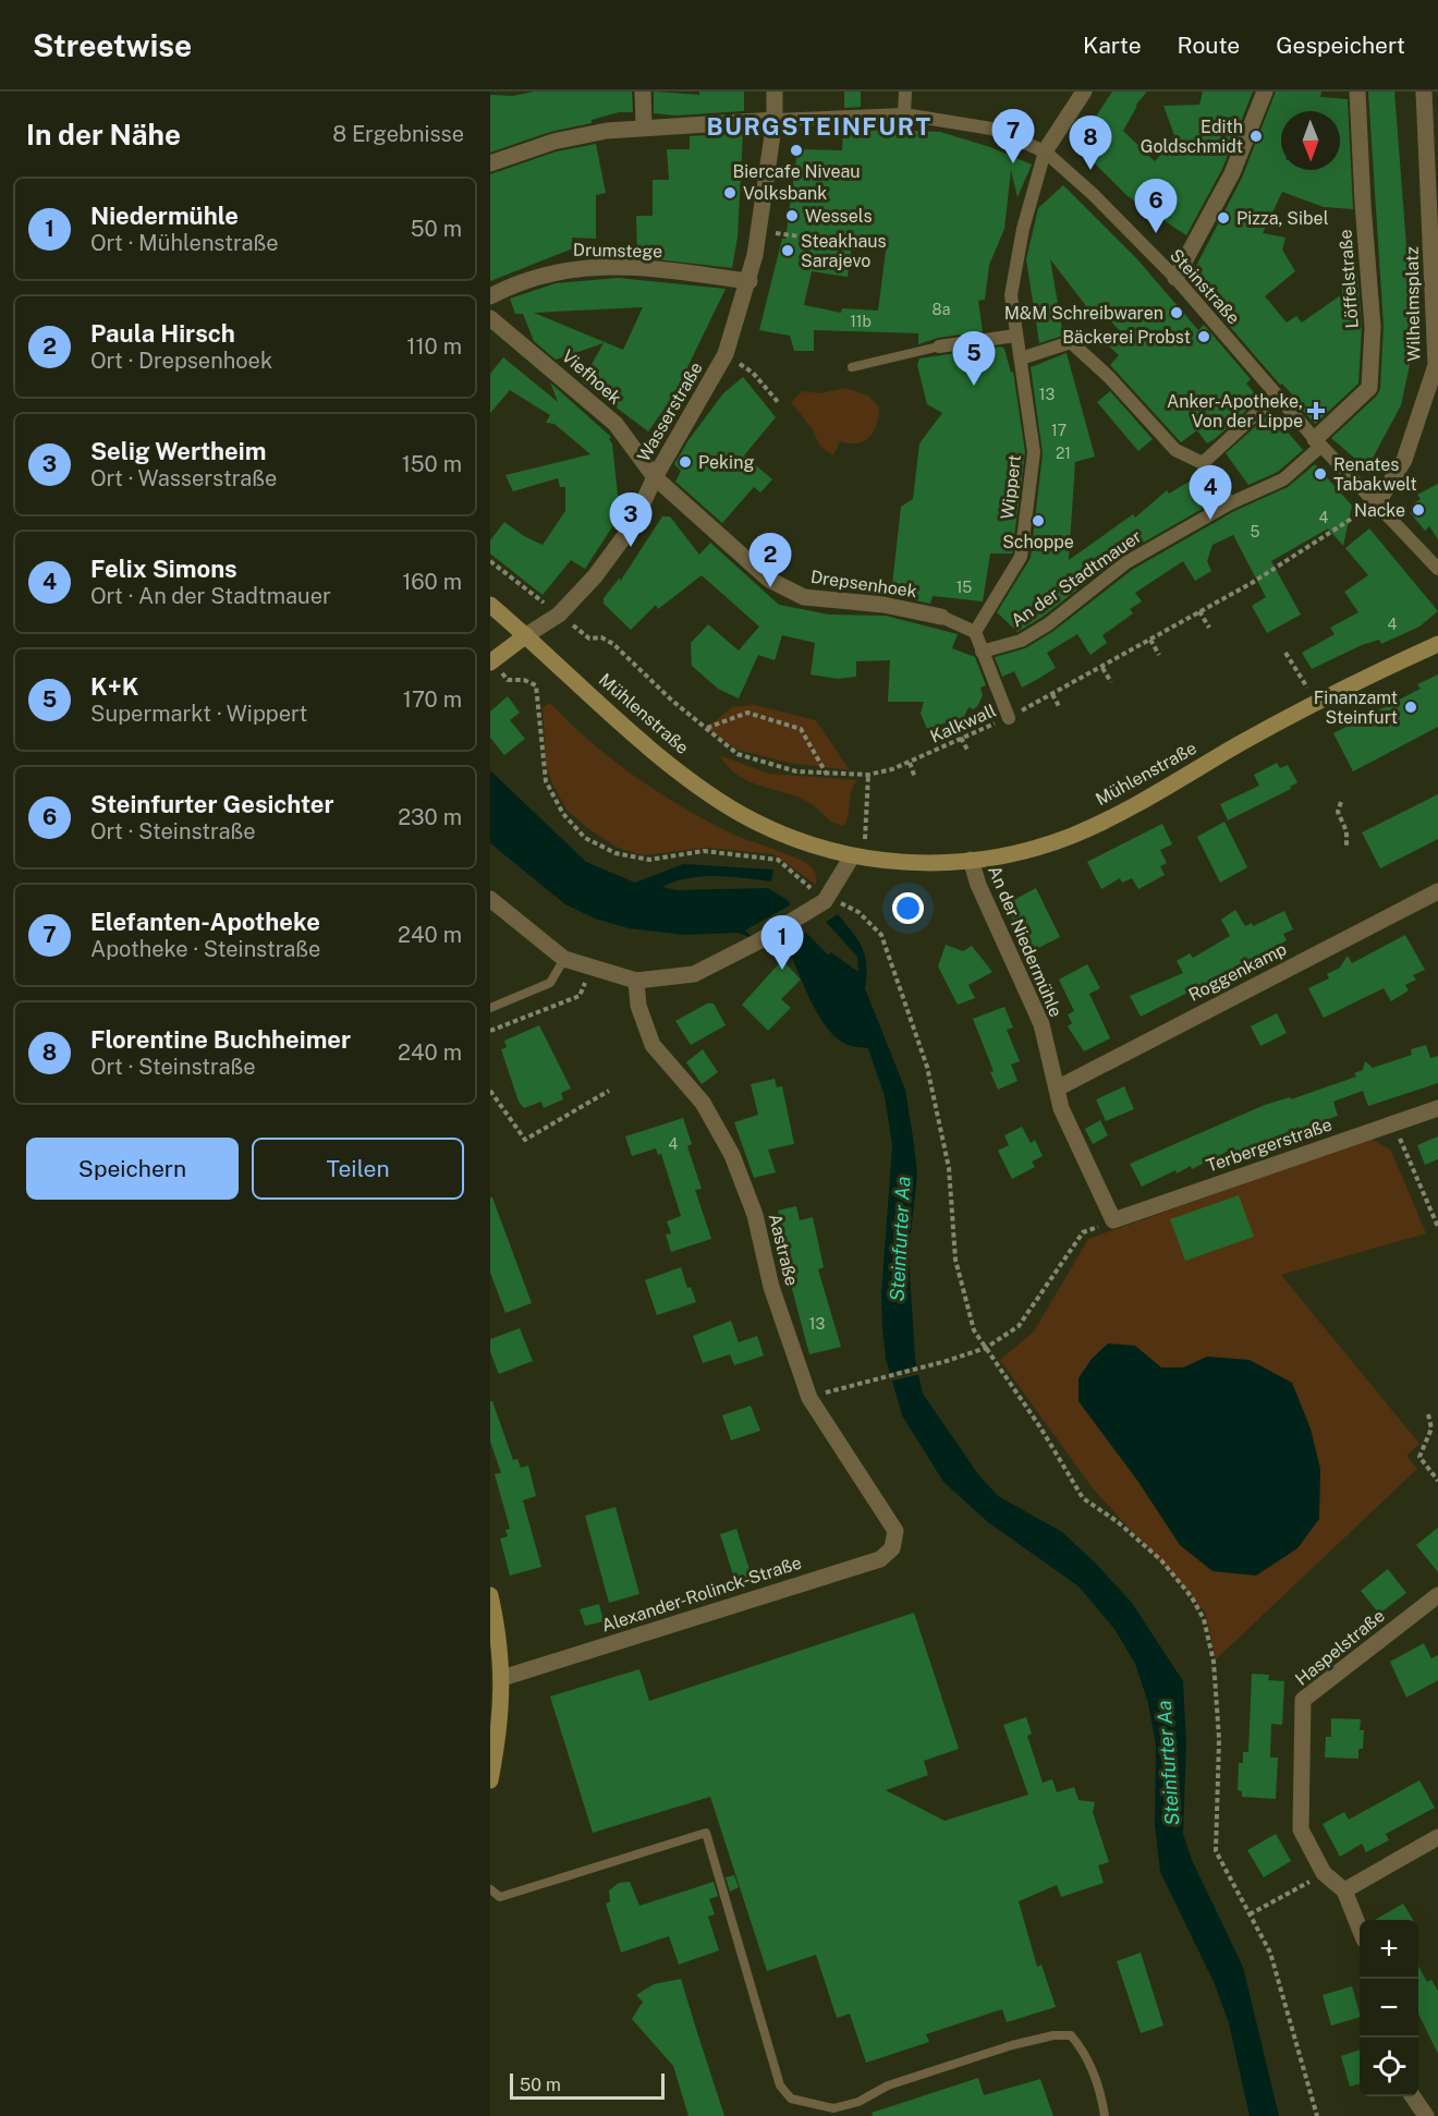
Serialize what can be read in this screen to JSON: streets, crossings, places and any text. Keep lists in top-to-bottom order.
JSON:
{
  "streets": {
    "main road": ["Wasserstraße", "Mühlenstraße"],
    "street": [
      "Drumstege",
      "Löffelstraße",
      "Steinstraße",
      "Wilhelmsplatz",
      "Viefhoek",
      "Wippert",
      "An der Stadtmauer",
      "Drepsenhoek",
      "An der Niedermühle",
      "Roggenkamp",
      "Terbergerstraße",
      "Aastraße",
      "Alexander-Rolinck-Straße",
      "Haspelstraße"
    ],
    "path": ["Kalkwall"]
  },
  "crossings": [
    ["Drumstege", "Wasserstraße"],
    ["Löffelstraße", "Steinstraße"],
    ["Löffelstraße", "An der Stadtmauer"],
    ["Steinstraße", "Wilhelmsplatz"],
    ["Steinstraße", "Wasserstraße"],
    ["Steinstraße", "Wippert"],
    ["Steinstraße", "An der Stadtmauer"],
    ["Steinstraße", "Kalkwall"],
    ["Wilhelmsplatz", "Kalkwall"],
    ["Viefhoek", "Wasserstraße"],
    ["Viefhoek", "Drepsenhoek"],
    ["Wasserstraße", "Drepsenhoek"],
    ["Wasserstraße", "Mühlenstraße"],
    ["Wasserstraße", "Kalkwall"],
    ["Wippert", "Drepsenhoek"],
    ["Mühlenstraße", "An der Niedermühle"],
    ["An der Niedermühle", "Roggenkamp"],
    ["An der Niedermühle", "Terbergerstraße"],
    ["Aastraße", "Alexander-Rolinck-Straße"]
  ],
  "districts": ["BURGSTEINFURT"],
  "water": ["Steinfurter Aa"],
  "places": {
    "other": [
      "Edith Goldschmidt",
      "Biercafe Niveau",
      "Volksbank",
      "Wessels",
      "Pizza, Sibel",
      "Steakhaus Sarajevo",
      "M&M Schreibwaren",
      "Bäckerei Probst",
      "Peking",
      "Renates Tabakwelt",
      "Nacke",
      "Schoppe",
      "Finanzamt Steinfurt"
    ],
    "health": ["Anker-Apotheke, Von der Lippe"]
  },
  "house_numbers": [
    "8a",
    "11b",
    "13",
    "17",
    "21",
    "4",
    "5",
    "15",
    "4",
    "4",
    "13"
  ],
  "scale_bar": "50 m",
  "north": "bottom",
  "page": {
    "header": "Streetwise",
    "nav": ["Karte", "Route", "Gespeichert"],
    "heading": ["In der Nähe", "8 Ergebnisse"],
    "pins": [
      "7",
      "8",
      "6",
      "5",
      "4",
      "3",
      "2",
      "1"
    ],
    "list": [
      {
        "mark": "1",
        "name": "Niedermühle",
        "note": "Ort · Mühlenstraße",
        "value": "50 m"
      },
      {
        "mark": "2",
        "name": "Paula Hirsch",
        "note": "Ort · Drepsenhoek",
        "value": "110 m"
      },
      {
        "mark": "3",
        "name": "Selig Wertheim",
        "note": "Ort · Wasserstraße",
        "value": "150 m"
      },
      {
        "mark": "4",
        "name": "Felix Simons",
        "note": "Ort · An der Stadtmauer",
        "value": "160 m"
      },
      {
        "mark": "5",
        "name": "K+K",
        "note": "Supermarkt · Wippert",
        "value": "170 m"
      },
      {
        "mark": "6",
        "name": "Steinfurter Gesichter",
        "note": "Ort · Steinstraße",
        "value": "230 m"
      },
      {
        "mark": "7",
        "name": "Elefanten-Apotheke",
        "note": "Apotheke · Steinstraße",
        "value": "240 m"
      },
      {
        "mark": "8",
        "name": "Florentine Buchheimer",
        "note": "Ort · Steinstraße",
        "value": "240 m"
      }
    ],
    "buttons": ["Speichern", "Teilen"],
    "map_buttons": ["+", "−"],
    "scale": "50 m"
  }
}
